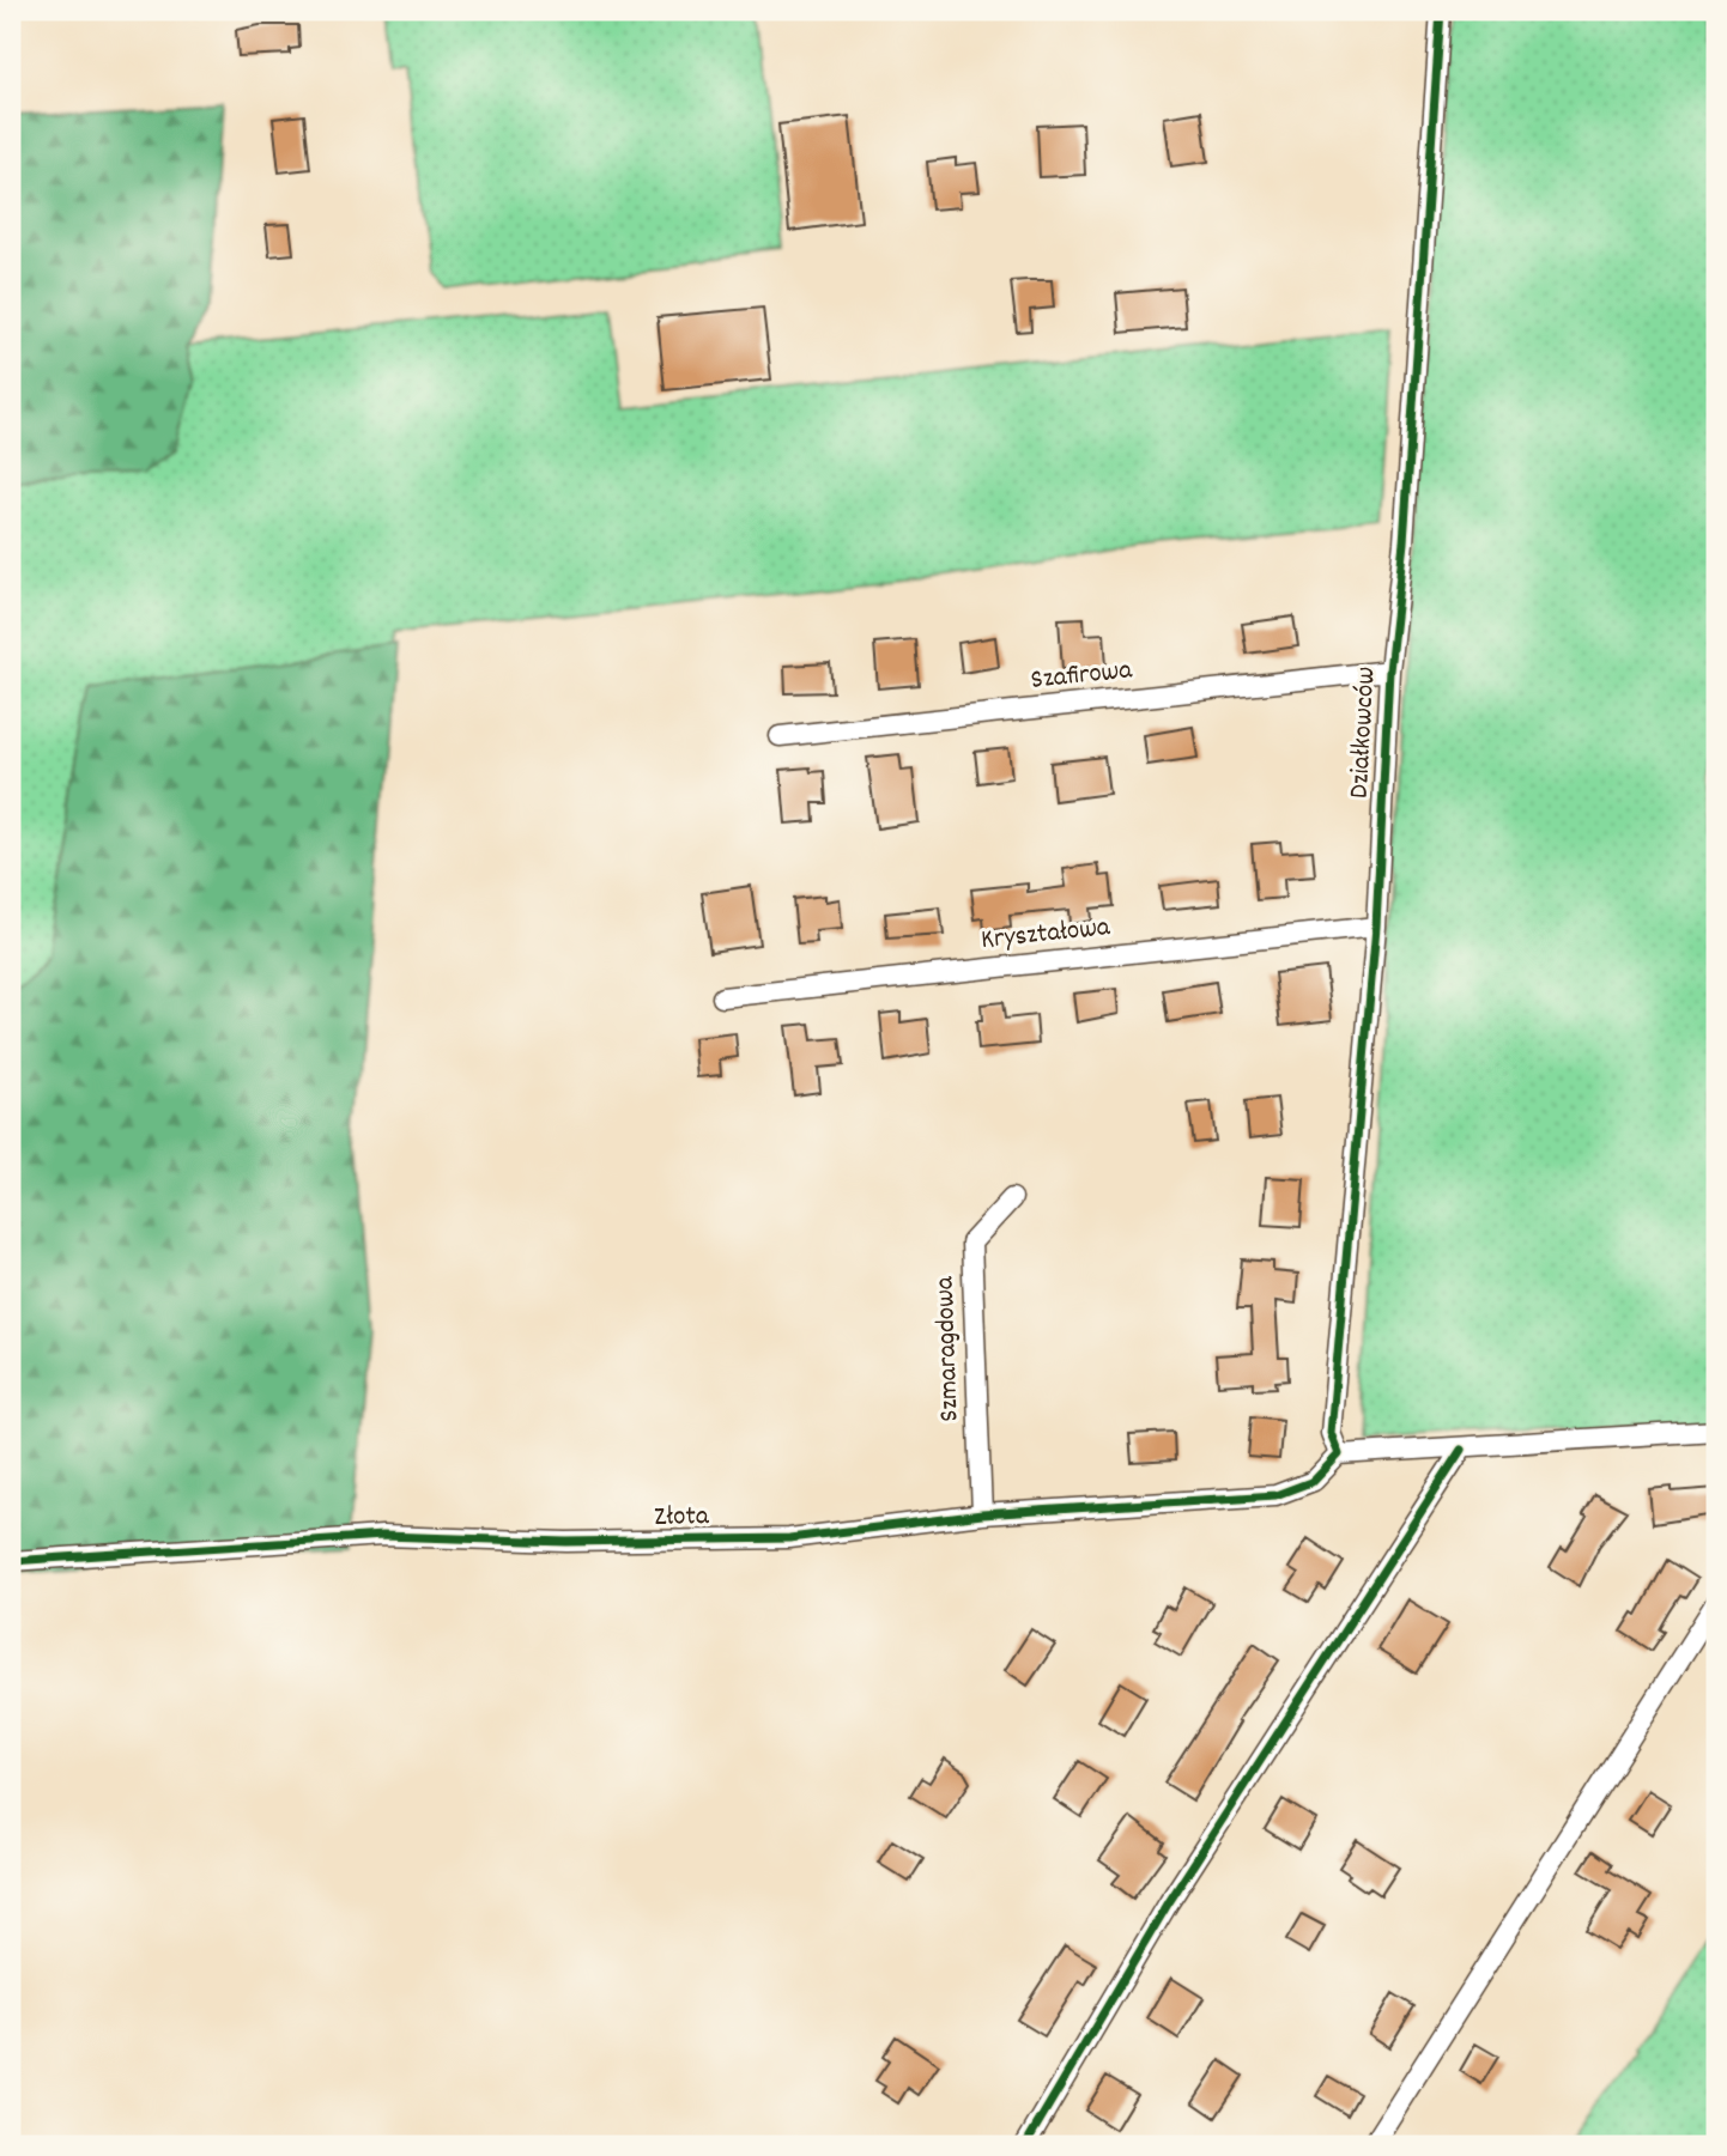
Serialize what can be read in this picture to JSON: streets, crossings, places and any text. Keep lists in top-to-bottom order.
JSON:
{
  "streets": {
    "street": [
      "Szafirowa",
      "Działkowców",
      "Kryształowa",
      "Szmaragdowa",
      "Złota"
    ]
  },
  "crossings": [
    ["Szafirowa", "Działkowców"],
    ["Działkowców", "Kryształowa"],
    ["Działkowców", "Złota"],
    ["Szmaragdowa", "Złota"]
  ]
}
